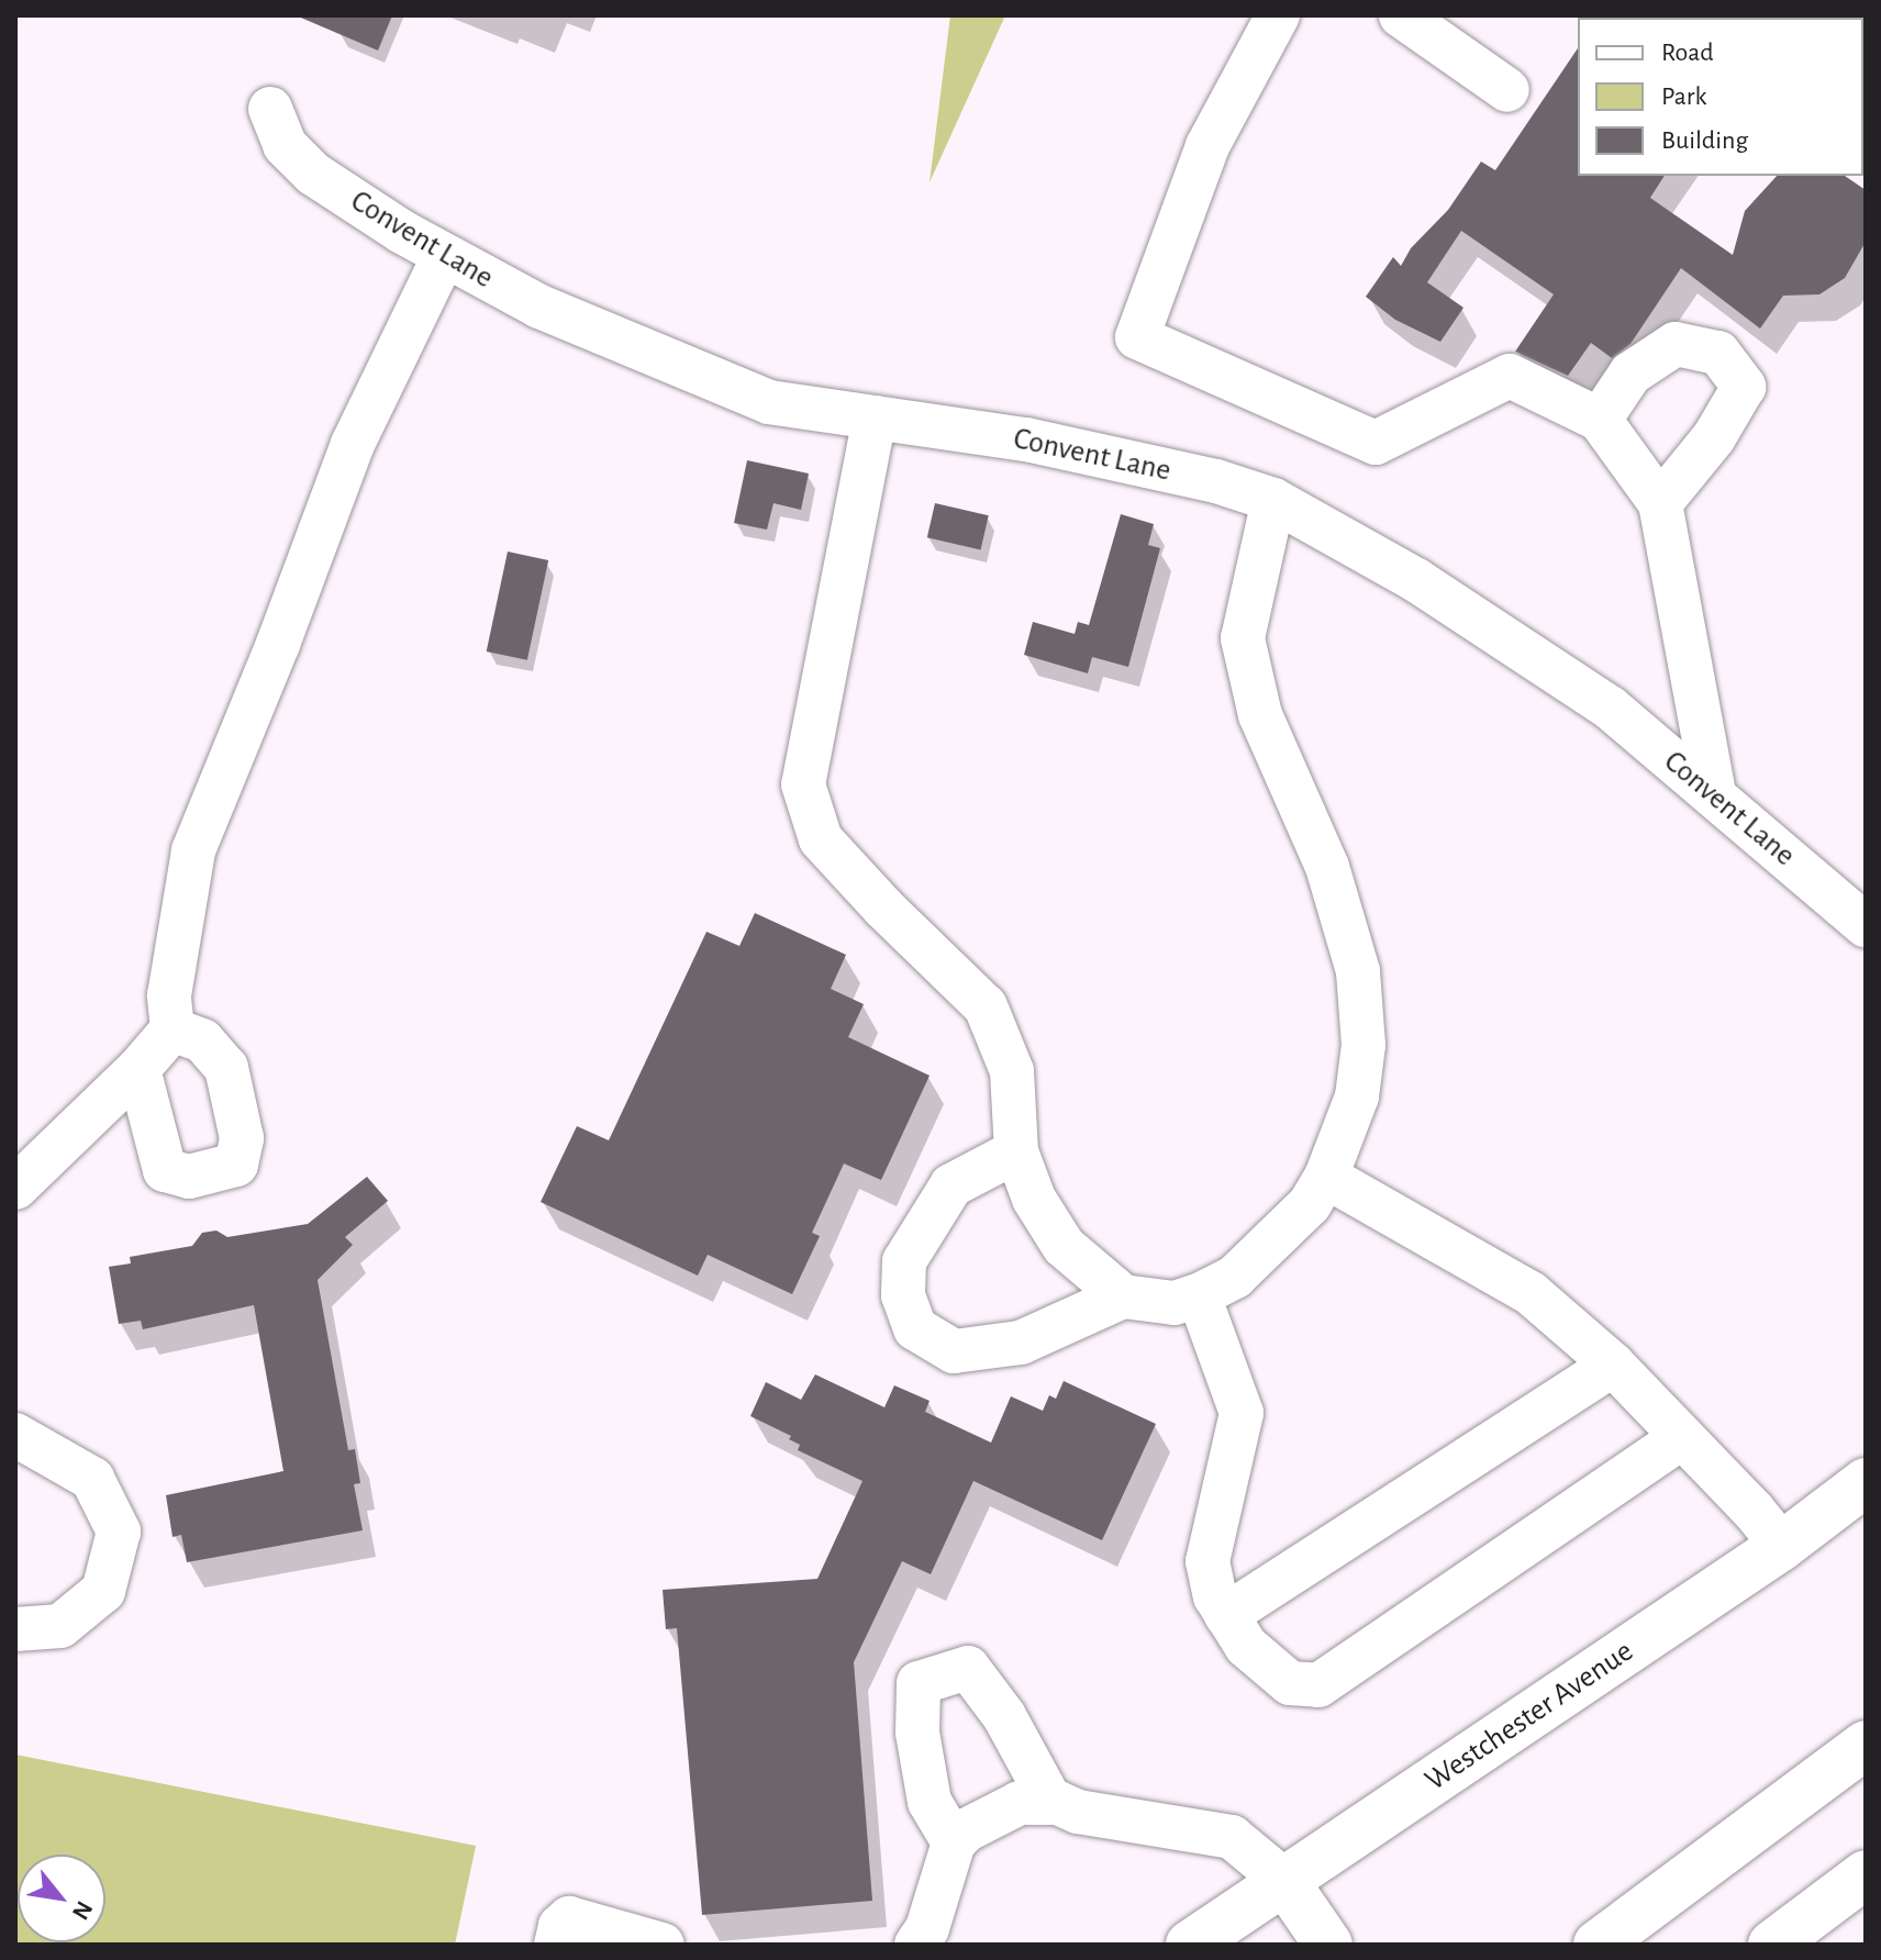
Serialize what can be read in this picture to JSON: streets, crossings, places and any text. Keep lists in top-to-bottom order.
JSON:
{
  "streets": {
    "main road": ["Westchester Avenue"],
    "street": ["Convent Lane"]
  },
  "legend": ["Road", "Park", "Building"],
  "north": "bottom right"
}
